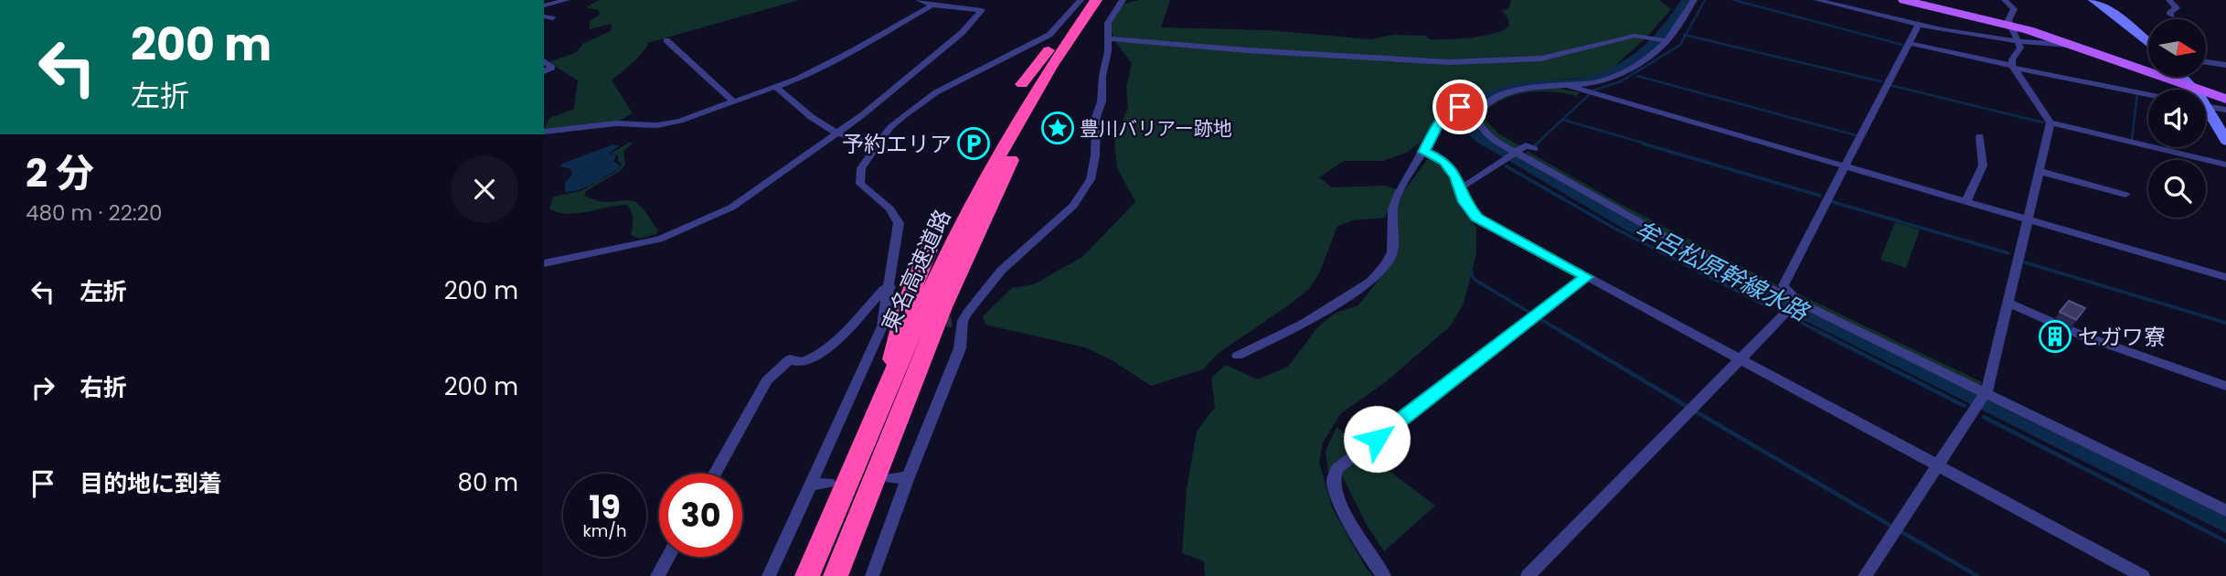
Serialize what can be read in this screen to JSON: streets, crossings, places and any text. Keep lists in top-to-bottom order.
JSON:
{
  "streets": {
    "highway": ["東名高速道路"]
  },
  "water": ["牟呂松原幹線水路"],
  "places": {
    "place": ["豊川バリアー跡地"],
    "parking": ["予約エリア"],
    "building": ["セガワ寮"]
  },
  "north": "right",
  "page": {
    "turn": ["200 m", "左折"],
    "heading": ["2 分", "480 m · 22:20"],
    "list": [
      {
        "name": "左折",
        "value": "200 m"
      },
      {
        "name": "右折",
        "value": "200 m"
      },
      {
        "name": "目的地に到着",
        "value": "80 m"
      }
    ],
    "speed": "19 km/h",
    "limit": "30"
  }
}
